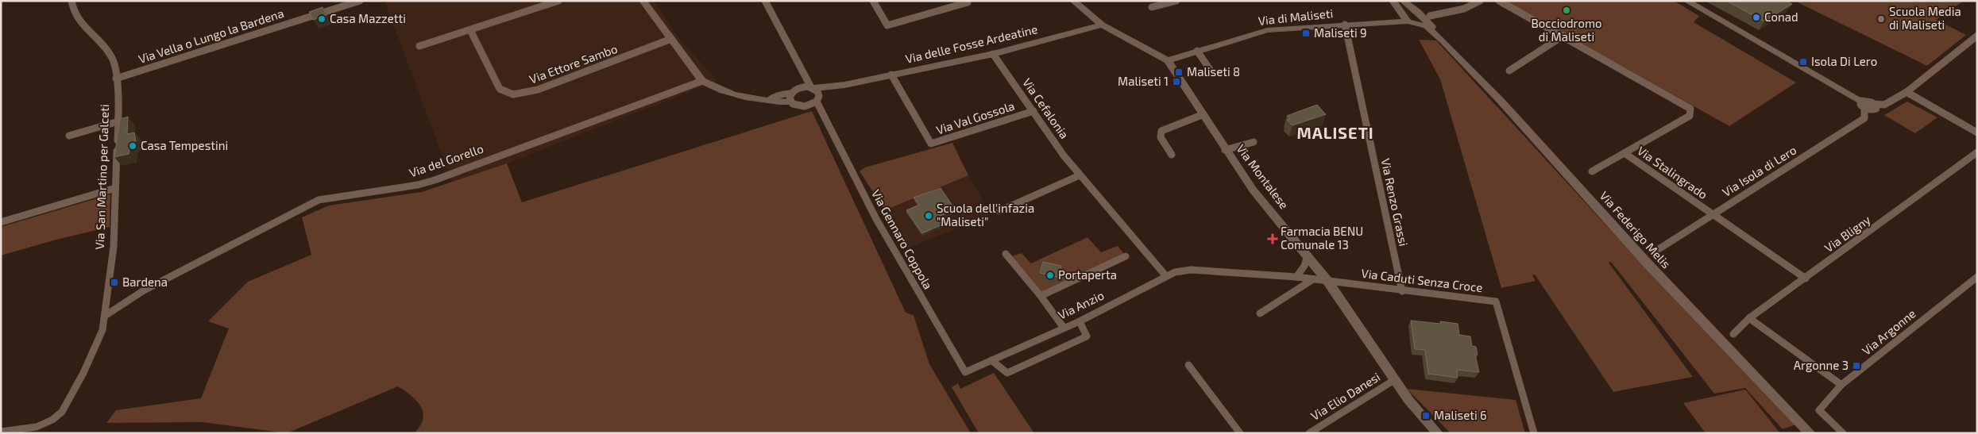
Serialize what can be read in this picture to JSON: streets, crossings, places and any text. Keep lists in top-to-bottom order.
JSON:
{
  "streets": {
    "street": [
      "Via di Maliseti",
      "Via Vella o Lungo la Bardena",
      "Via delle Fosse Ardeatine",
      "Via Ettore Sambo",
      "Via Cefalonia",
      "Via Val Gossola",
      "Via del Gorello",
      "Via Isola di Lero",
      "Via Stalingrado",
      "Via San Martino per Galceti",
      "Via Montalese",
      "Via Renzo Grassi",
      "Via Federigo Melis",
      "Via Bligny",
      "Via Gennaro Coppola",
      "Via Caduti Senza Croce",
      "Via Anzio",
      "Via Argonne",
      "Via Elio Danesi"
    ]
  },
  "crossings": [
    ["Via di Maliseti", "Via Montalese"],
    ["Via di Maliseti", "Via Renzo Grassi"],
    ["Via di Maliseti", "Via Federigo Melis"],
    ["Via Vella o Lungo la Bardena", "Via San Martino per Galceti"],
    ["Via delle Fosse Ardeatine", "Via Cefalonia"],
    ["Via delle Fosse Ardeatine", "Via Val Gossola"],
    ["Via delle Fosse Ardeatine", "Via Montalese"],
    ["Via delle Fosse Ardeatine", "Via Gennaro Coppola"],
    ["Via Cefalonia", "Via Val Gossola"],
    ["Via Cefalonia", "Via Anzio"],
    ["Via del Gorello", "Via San Martino per Galceti"],
    ["Via Isola di Lero", "Via Stalingrado"],
    ["Via Stalingrado", "Via Bligny"],
    ["Via Montalese", "Via Caduti Senza Croce"],
    ["Via Montalese", "Via Anzio"],
    ["Via Montalese", "Via Elio Danesi"],
    ["Via Renzo Grassi", "Via Caduti Senza Croce"],
    ["Via Gennaro Coppola", "Via Anzio"],
    ["Via Caduti Senza Croce", "Via Anzio"]
  ],
  "districts": ["MALISETI"],
  "places": {
    "other": [
      "Bocciodromo di Maliseti",
      "Conad",
      "Casa Mazzetti",
      "Scuola Media di Maliseti",
      "Casa Tempestini",
      "Scuola dell'infazia \"Maliseti\"",
      "Portaperta"
    ],
    "transit": [
      "Maliseti 9",
      "Isola Di Lero",
      "Maliseti 8",
      "Maliseti 1",
      "Bardena",
      "Argonne 3",
      "Maliseti 6"
    ],
    "health": ["Farmacia BENU Comunale 13"]
  }
}
